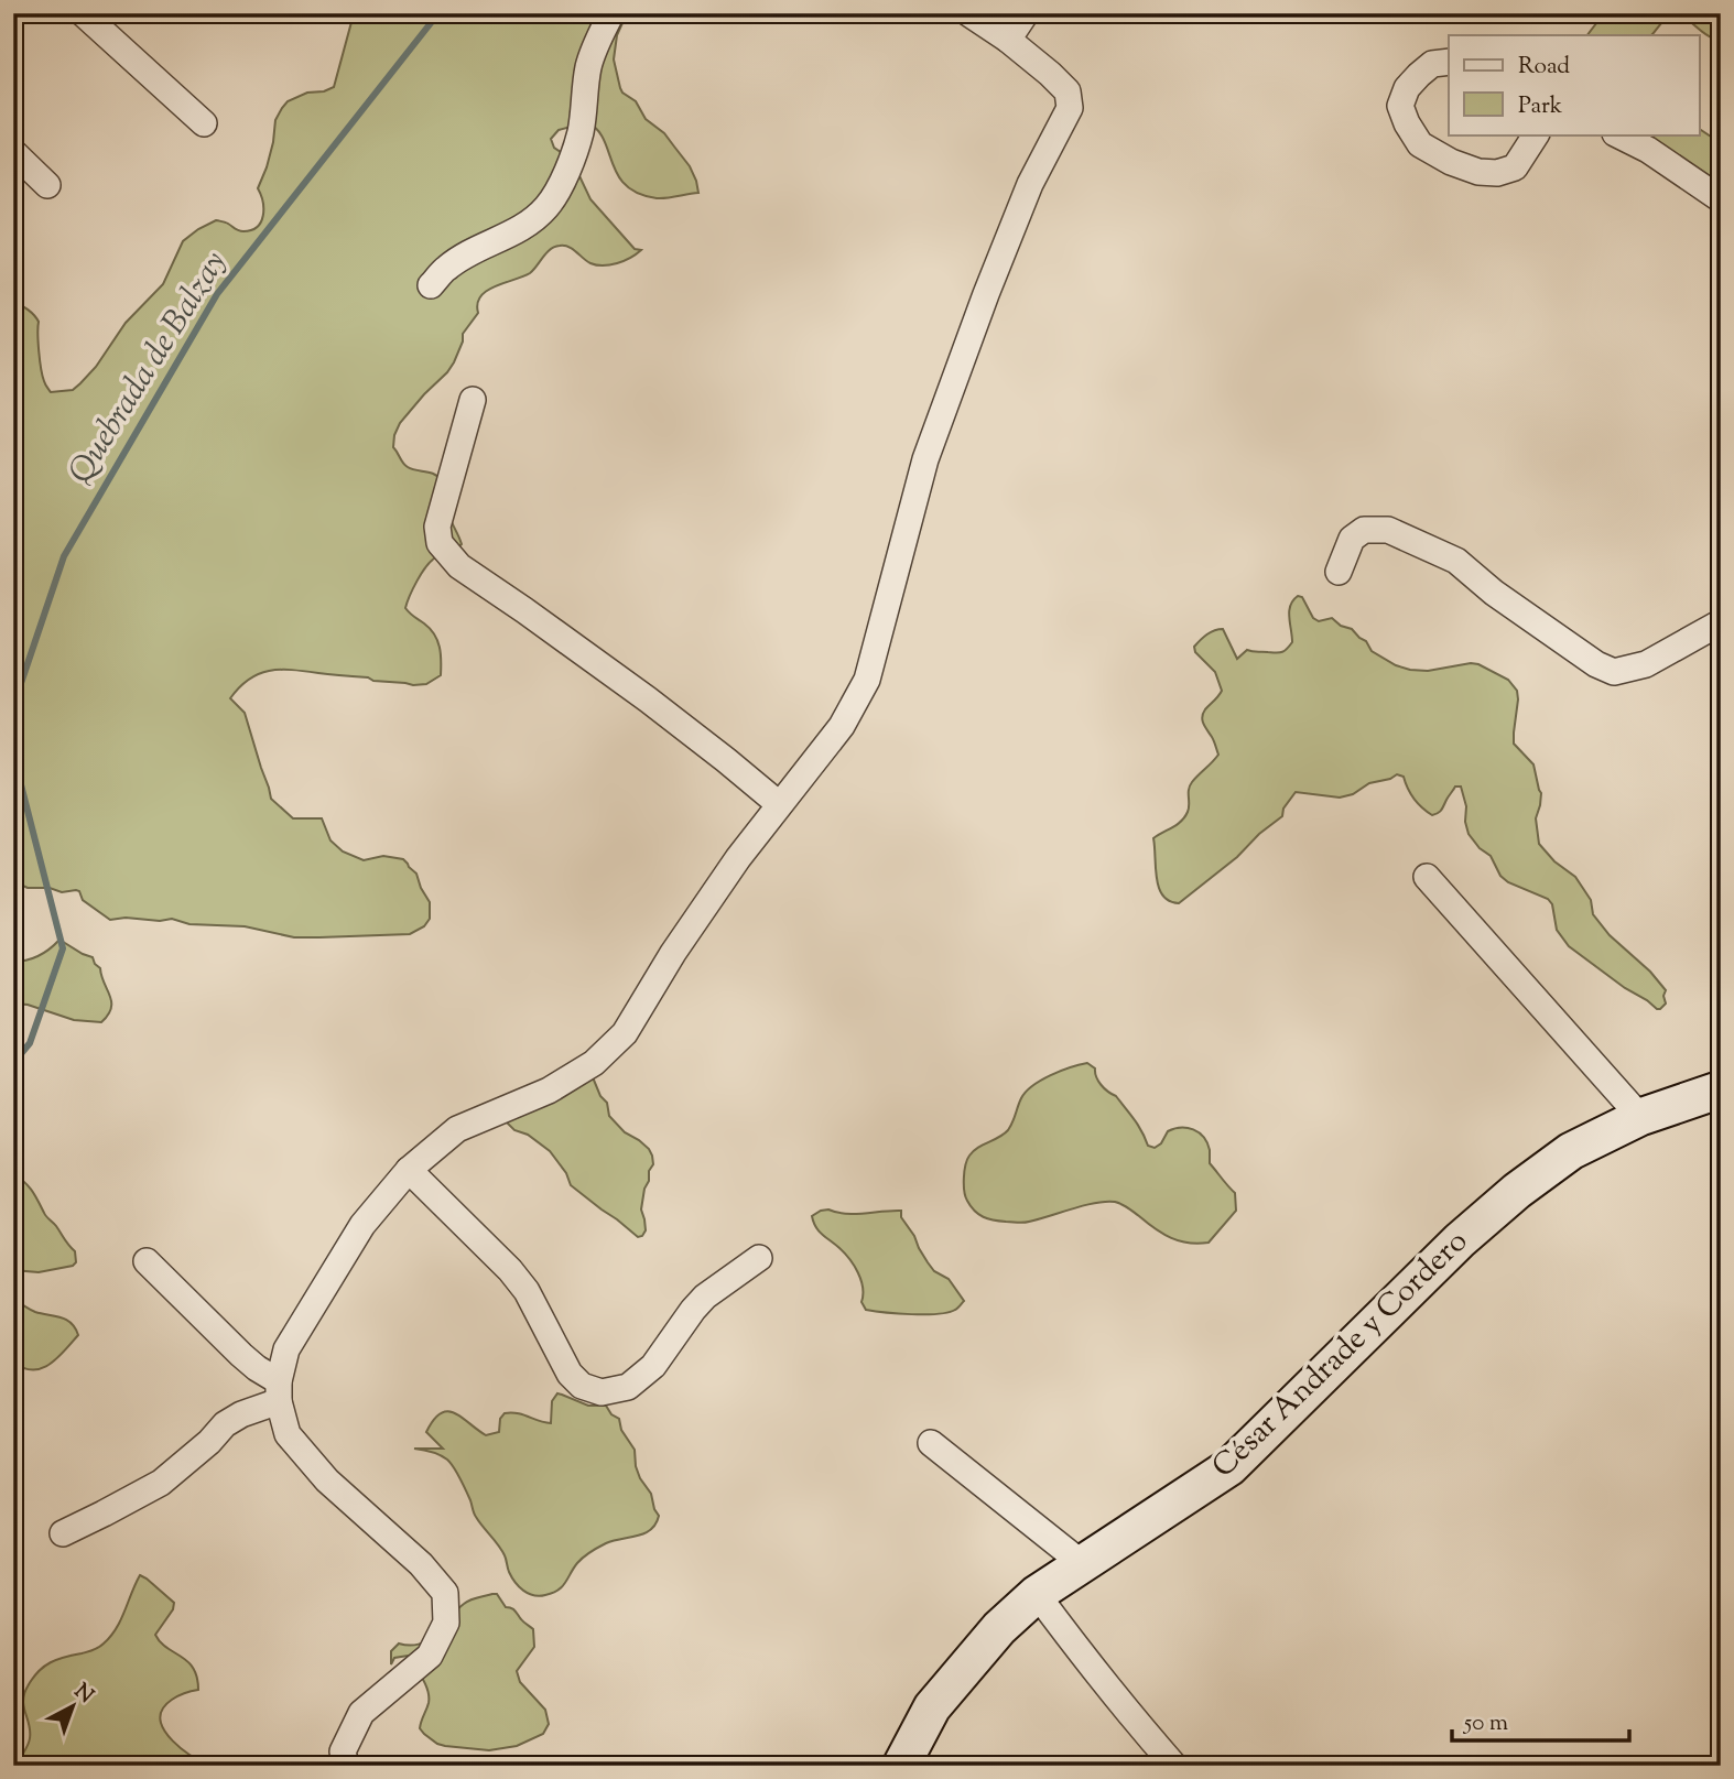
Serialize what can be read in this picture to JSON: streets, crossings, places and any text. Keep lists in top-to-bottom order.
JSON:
{
  "streets": {
    "street": ["César Andrade y Cordero"]
  },
  "water": ["Quebrada de Balzay"],
  "legend": ["Road", "Park"],
  "scale_bar": "50 m",
  "north": "top right"
}
